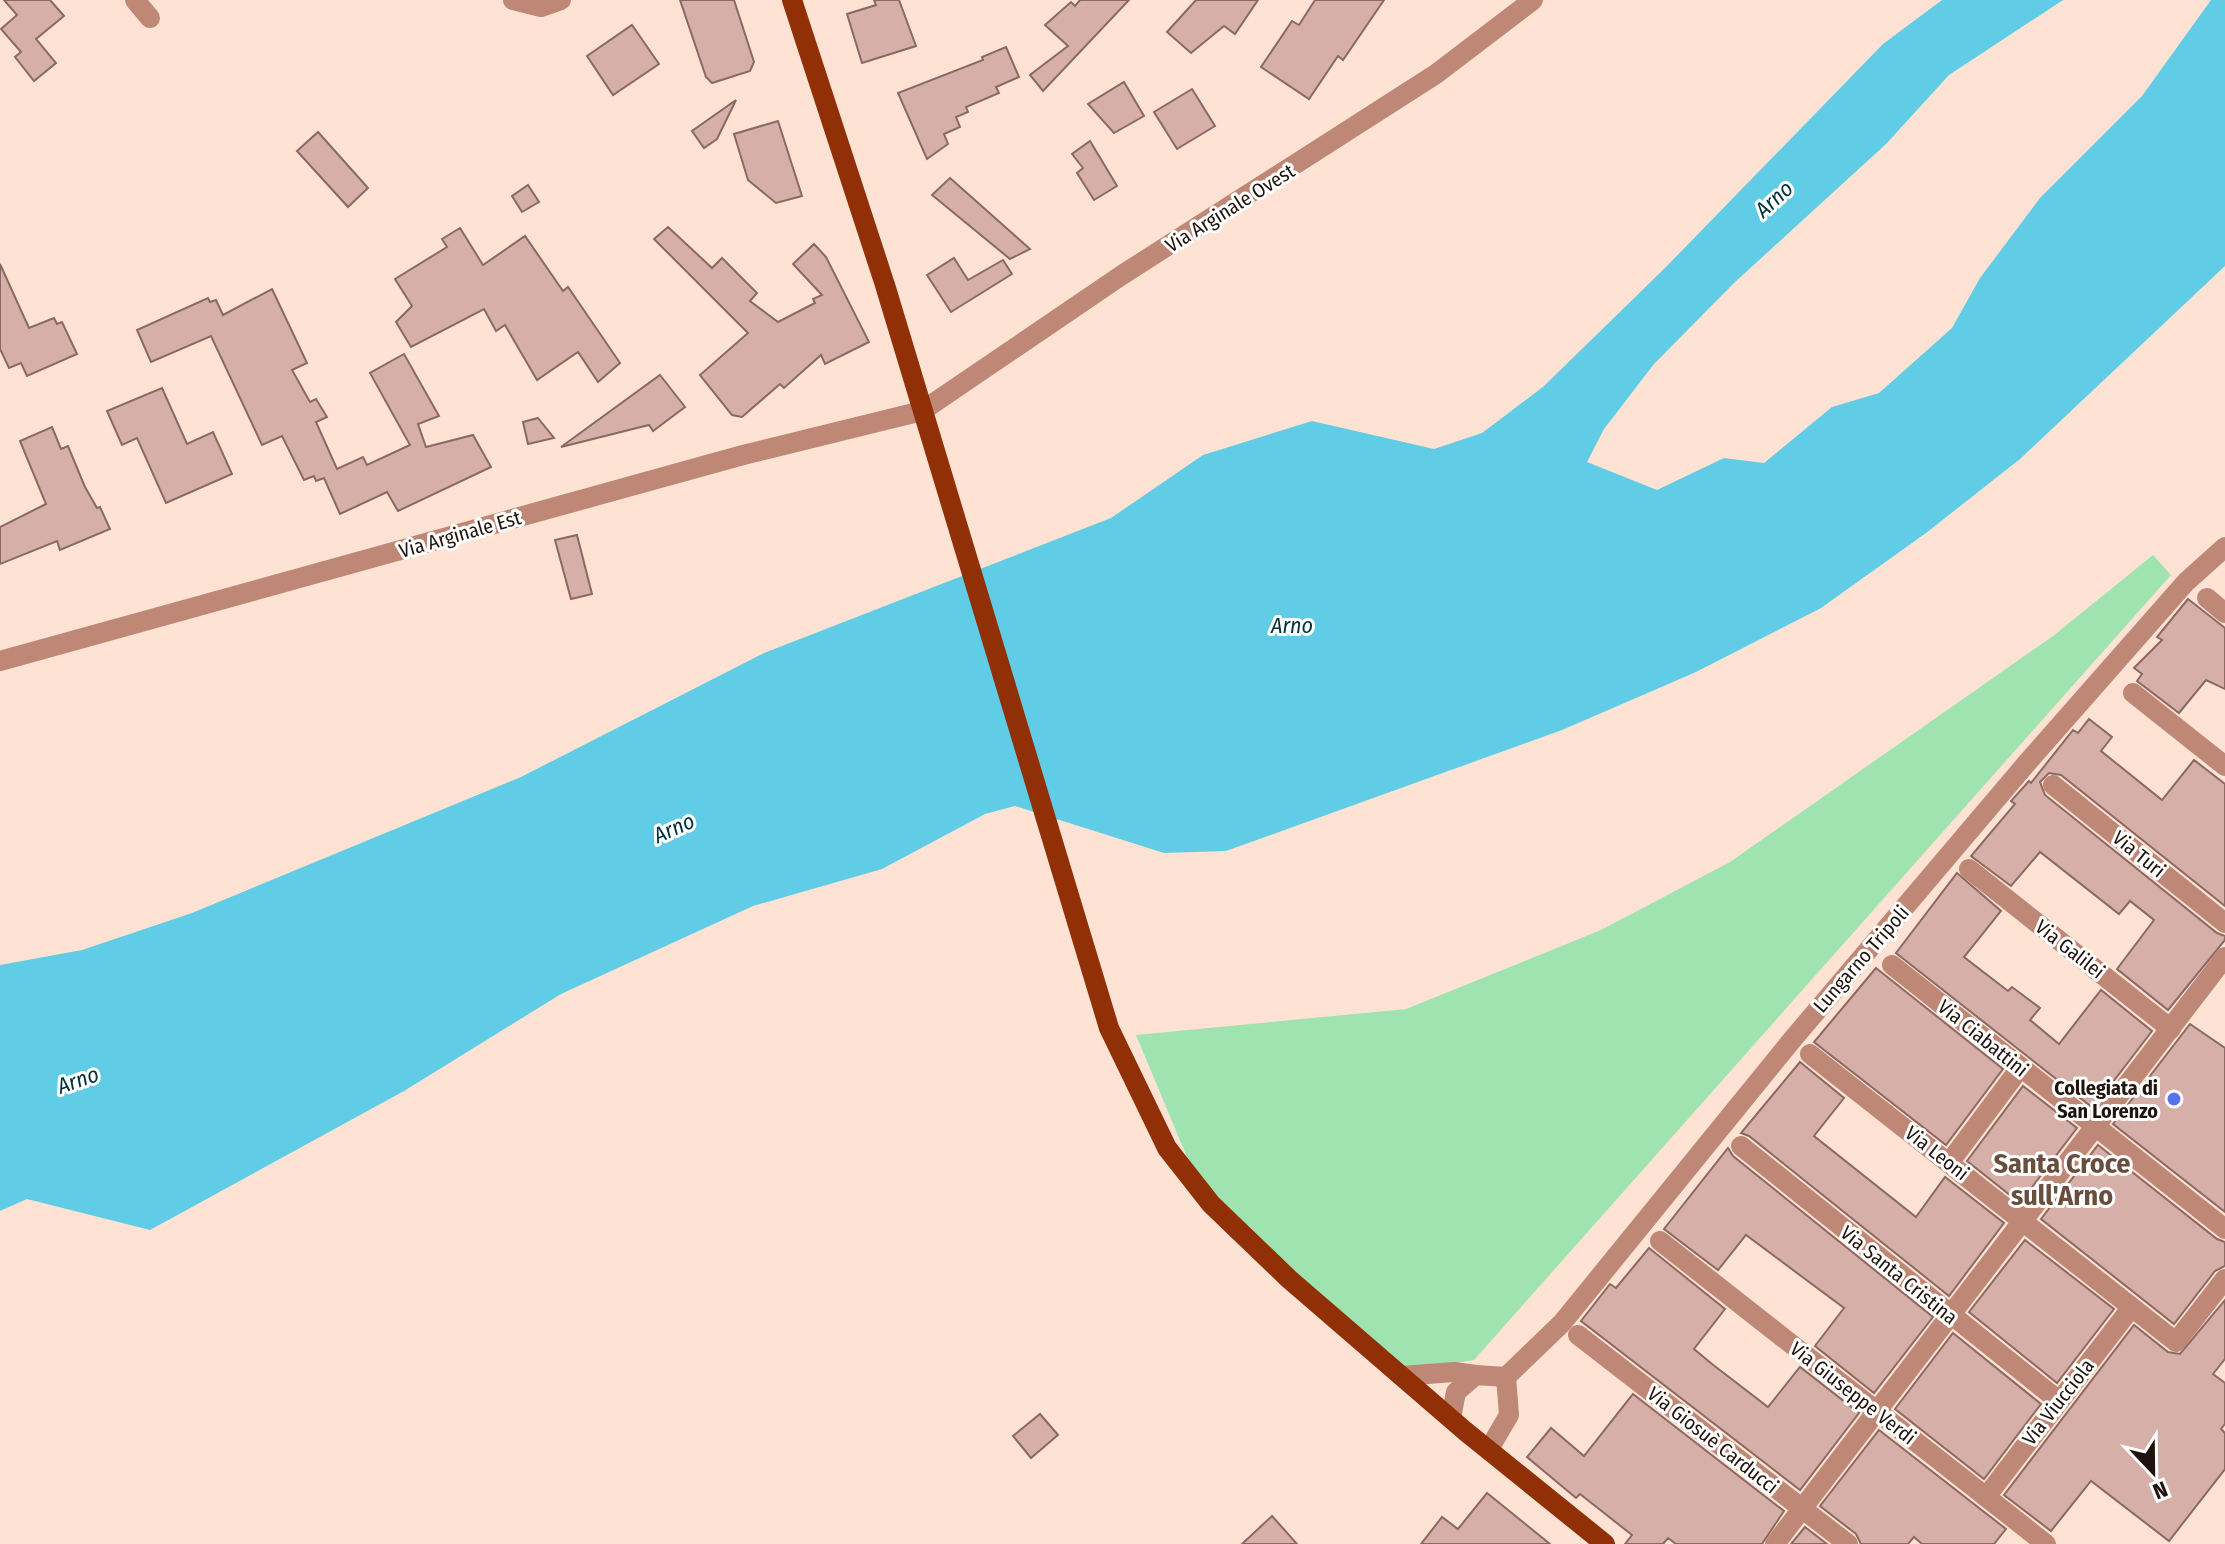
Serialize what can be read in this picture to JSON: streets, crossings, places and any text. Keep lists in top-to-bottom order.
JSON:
{
  "streets": {
    "street": [
      "Via Arginale Ovest",
      "Via Arginale Est",
      "Via Turi",
      "Via Galilei",
      "Lungarno Tripoli",
      "Via Ciabattini",
      "Via Leoni",
      "Via Santa Cristina",
      "Via Giuseppe Verdi",
      "Via Viucciola",
      "Via Giosuè Carducci"
    ]
  },
  "crossings": [
    ["Via Arginale Ovest", "Via Arginale Est"],
    ["Via Leoni", "Via Viucciola"],
    ["Via Santa Cristina", "Via Viucciola"],
    ["Via Giuseppe Verdi", "Via Viucciola"]
  ],
  "districts": ["Santa Croce sull'Arno"],
  "water": ["Arno"],
  "places": ["Collegiata di San Lorenzo"],
  "north": "bottom"
}
